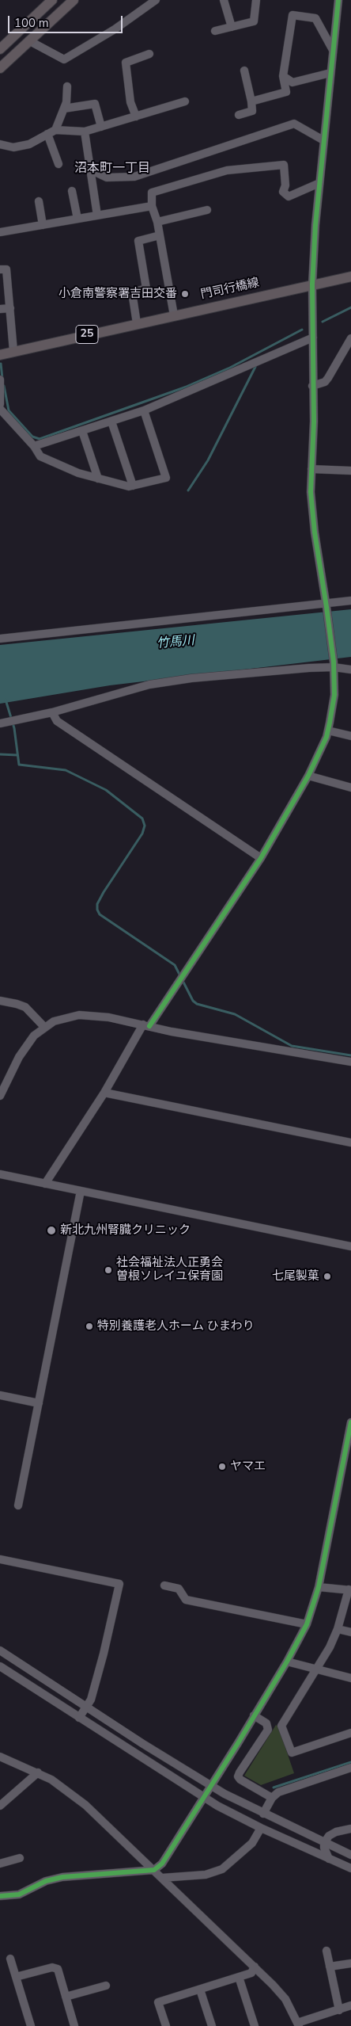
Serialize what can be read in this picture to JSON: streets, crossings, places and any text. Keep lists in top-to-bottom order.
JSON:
{
  "streets": {
    "main road": ["門司行橋線", "25"]
  },
  "districts": ["沼本町一丁目"],
  "water": ["竹馬川"],
  "places": [
    "小倉南警察署吉田交番",
    "新北九州腎臓クリニック",
    "社会福祉法人正勇会 曽根ソレイユ保育園",
    "七尾製菓",
    "特別養護老人ホーム ひまわり",
    "ヤマエ"
  ],
  "scale_bar": "100 m"
}
